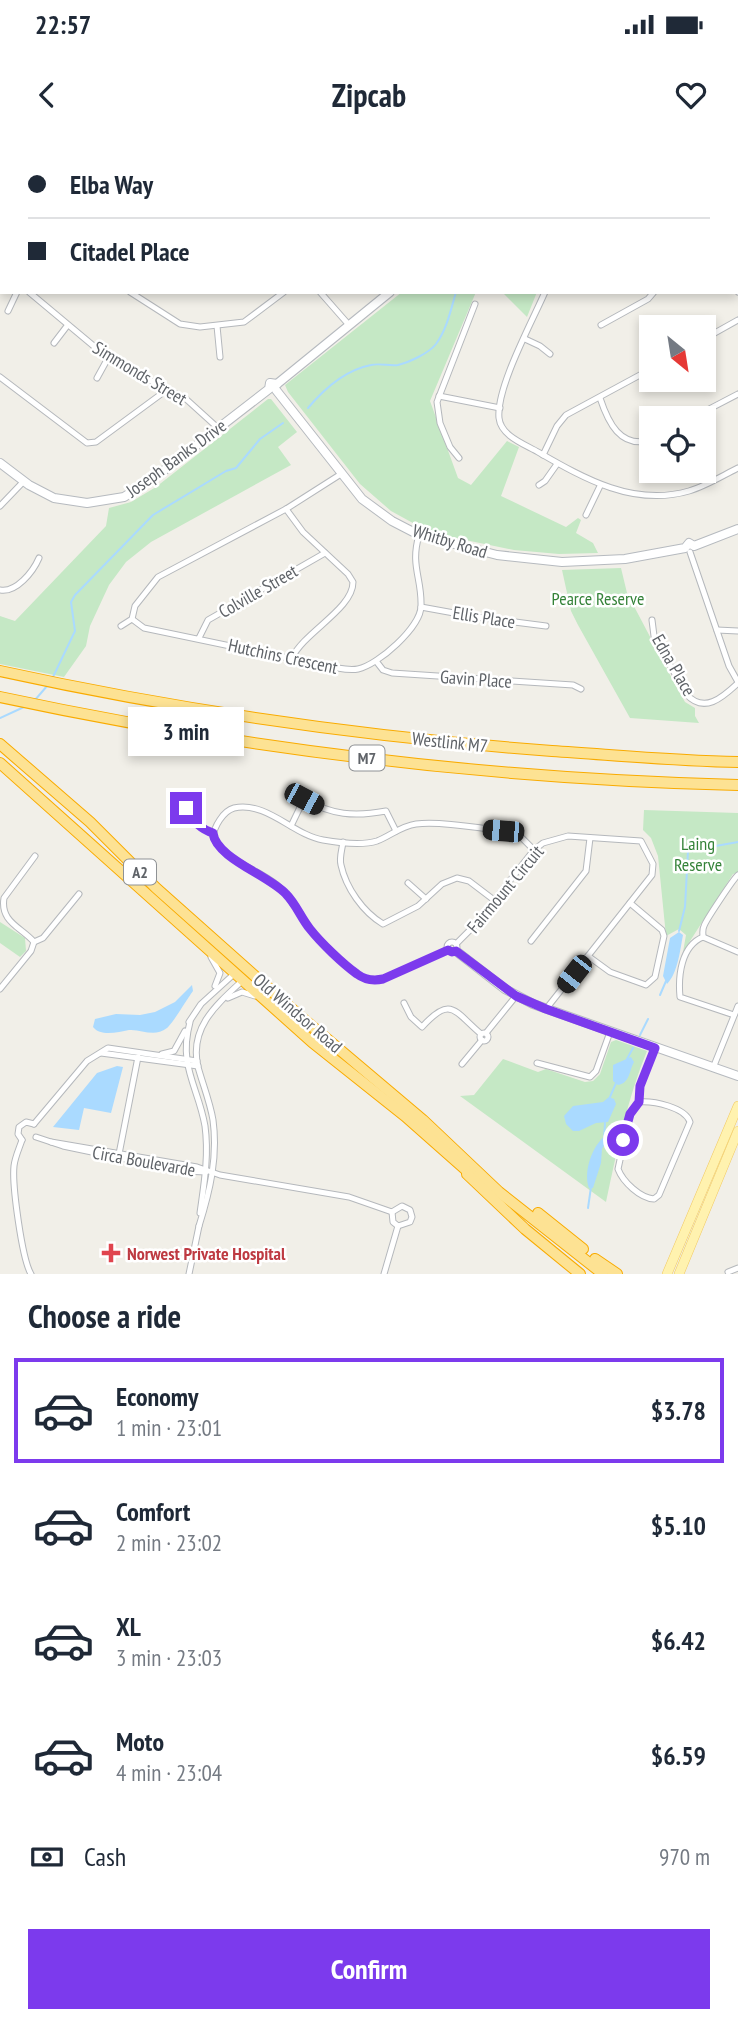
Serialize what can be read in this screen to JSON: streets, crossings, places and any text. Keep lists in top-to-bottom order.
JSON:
{
  "streets": {
    "highway": [
      "Westlink M7",
      "M7",
      "A2",
      "Old Windsor Road"
    ],
    "street": [
      "Simmonds Street",
      "Joseph Banks Drive",
      "Whitby Road",
      "Colville Street",
      "Ellis Place",
      "Hutchins Crescent",
      "Edna Place",
      "Gavin Place",
      "Fairmount Circuit",
      "Circa Boulevarde"
    ]
  },
  "crossings": [
    ["Simmonds Street", "Joseph Banks Drive"],
    ["Joseph Banks Drive", "Whitby Road"],
    ["Colville Street", "Hutchins Crescent"],
    ["Ellis Place", "Hutchins Crescent"],
    ["Hutchins Crescent", "Gavin Place"]
  ],
  "parks": ["Pearce Reserve", "Laing Reserve"],
  "places": {
    "health": ["Norwest Private Hospital"]
  },
  "north": "bottom right",
  "page": {
    "status": "22:57",
    "header": "Zipcab",
    "banner": ["Elba Way", "Citadel Place"],
    "bubble": "3 min",
    "heading": "Choose a ride",
    "list": [
      {
        "name": "Economy",
        "note": "1 min · 23:01",
        "value": "$3.78"
      },
      {
        "name": "Comfort",
        "note": "2 min · 23:02",
        "value": "$5.10"
      },
      {
        "name": "XL",
        "note": "3 min · 23:03",
        "value": "$6.42"
      },
      {
        "name": "Moto",
        "note": "4 min · 23:04",
        "value": "$6.59"
      }
    ],
    "pay": ["Cash", "970 m"],
    "buttons": "Confirm"
  }
}
